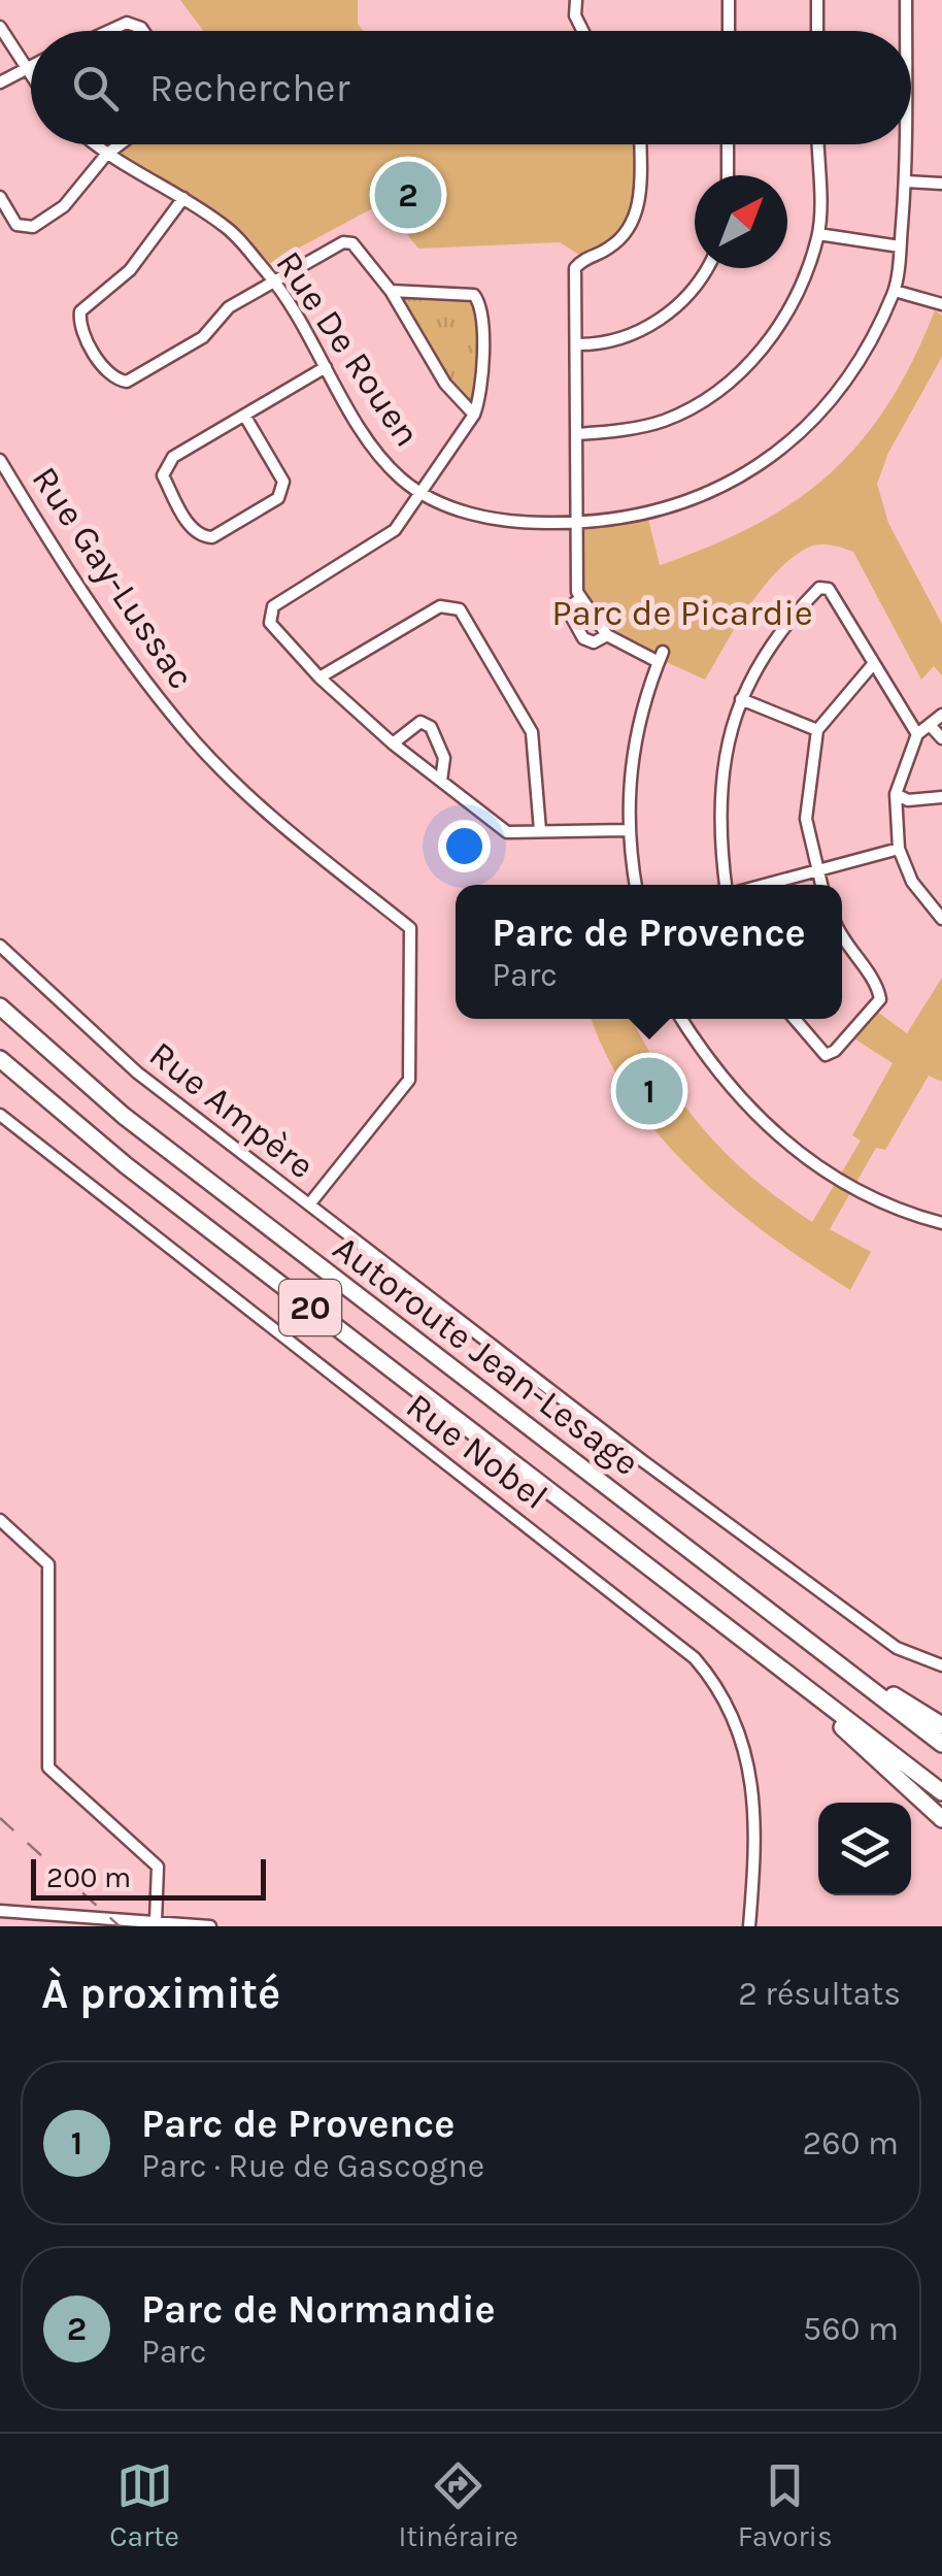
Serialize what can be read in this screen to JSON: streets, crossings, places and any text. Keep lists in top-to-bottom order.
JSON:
{
  "streets": {
    "highway": ["20", "Autoroute Jean-Lesage"],
    "street": [
      "Rue De Rouen",
      "Rue Gay-Lussac",
      "Rue Ampère",
      "Rue Nobel"
    ]
  },
  "crossings": [
    ["Rue Gay-Lussac", "Rue Ampère"]
  ],
  "parks": ["Parc de Picardie"],
  "scale_bar": "200 m",
  "north": "top right",
  "page": {
    "search": "Rechercher",
    "pins": ["2", "1"],
    "popup": ["Parc de Provence", "Parc"],
    "scale": "200 m",
    "heading": ["À proximité", "2 résultats"],
    "list": [
      {
        "mark": "1",
        "name": "Parc de Provence",
        "note": "Parc · Rue de Gascogne",
        "value": "260 m"
      },
      {
        "mark": "2",
        "name": "Parc de Normandie",
        "note": "Parc",
        "value": "560 m"
      }
    ],
    "nav": ["Carte", "Itinéraire", "Favoris"]
  }
}
